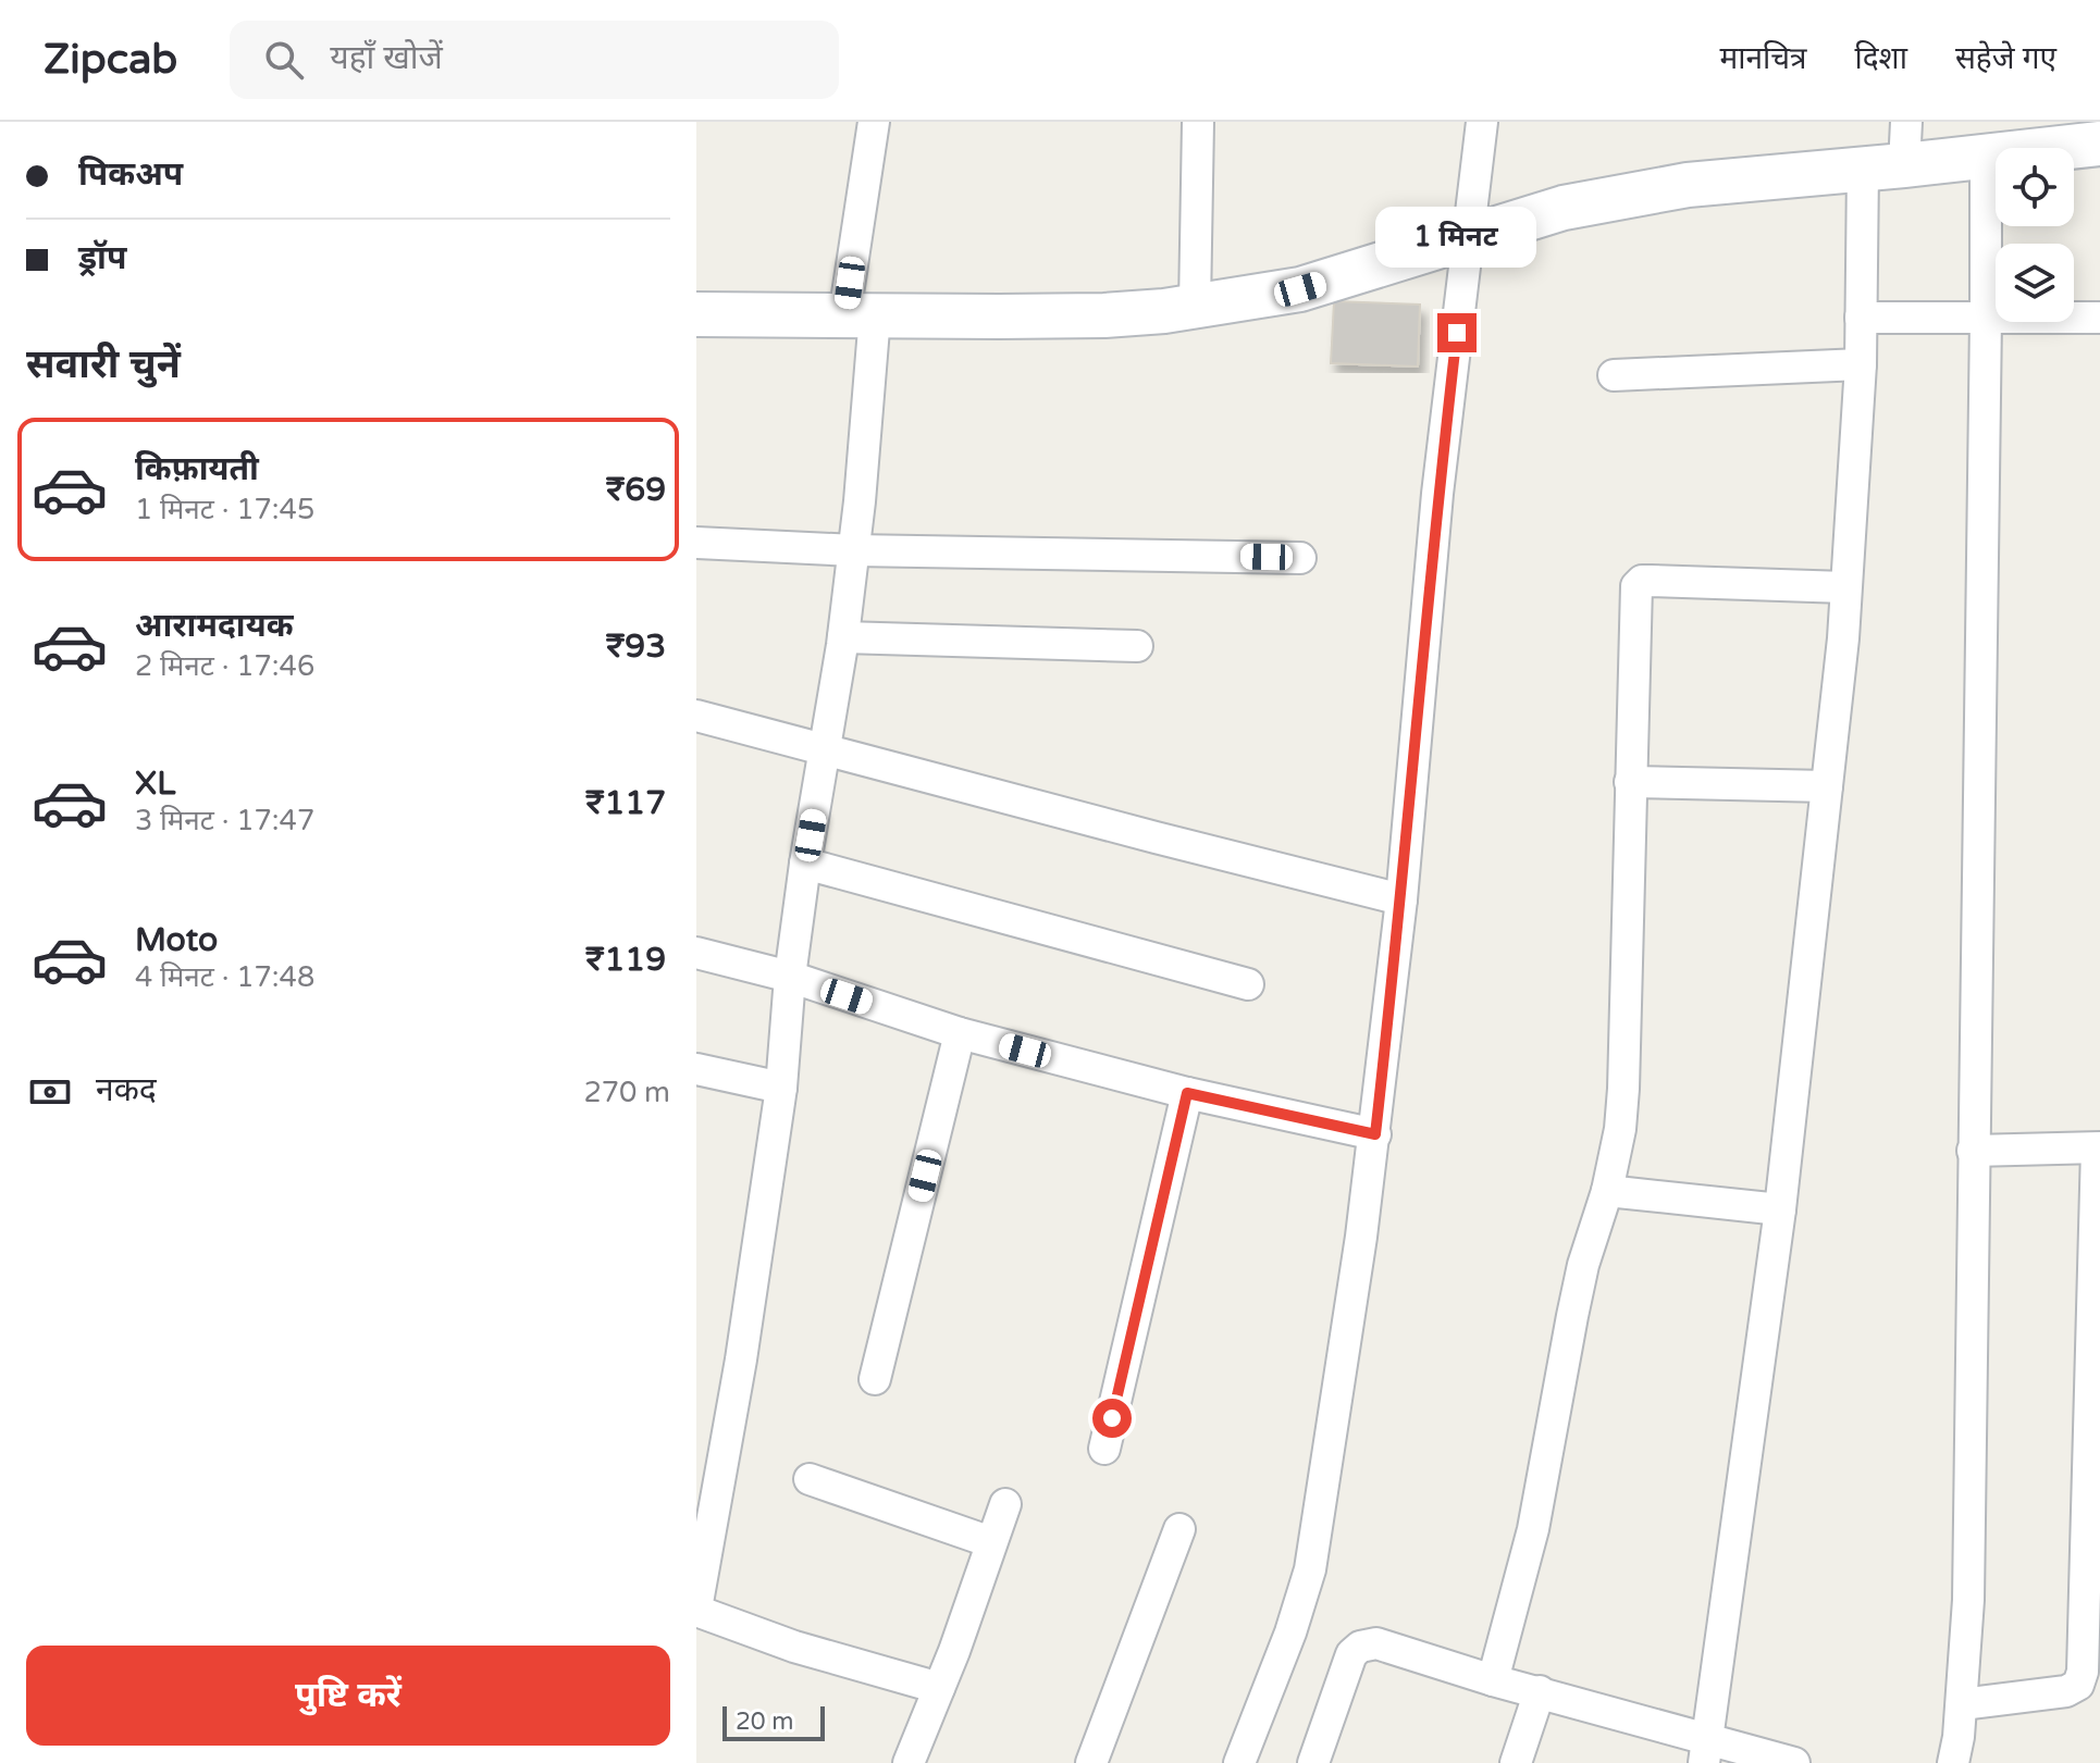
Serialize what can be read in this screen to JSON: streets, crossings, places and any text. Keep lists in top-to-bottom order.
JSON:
{
  "scale_bar": "20 m",
  "page": {
    "header": "Zipcab",
    "search": "यहाँ खोजें",
    "nav": ["मानचित्र", "दिशा", "सहेजे गए"],
    "banner": ["पिकअप", "ड्रॉप"],
    "bubble": "1 मिनट",
    "heading": "सवारी चुनें",
    "list": [
      {
        "name": "किफ़ायती",
        "note": "1 मिनट · 17:45",
        "value": "₹69"
      },
      {
        "name": "आरामदायक",
        "note": "2 मिनट · 17:46",
        "value": "₹93"
      },
      {
        "name": "XL",
        "note": "3 मिनट · 17:47",
        "value": "₹117"
      },
      {
        "name": "Moto",
        "note": "4 मिनट · 17:48",
        "value": "₹119"
      }
    ],
    "pay": ["नकद", "270 m"],
    "buttons": "पुष्टि करें",
    "scale": "20 m"
  }
}
